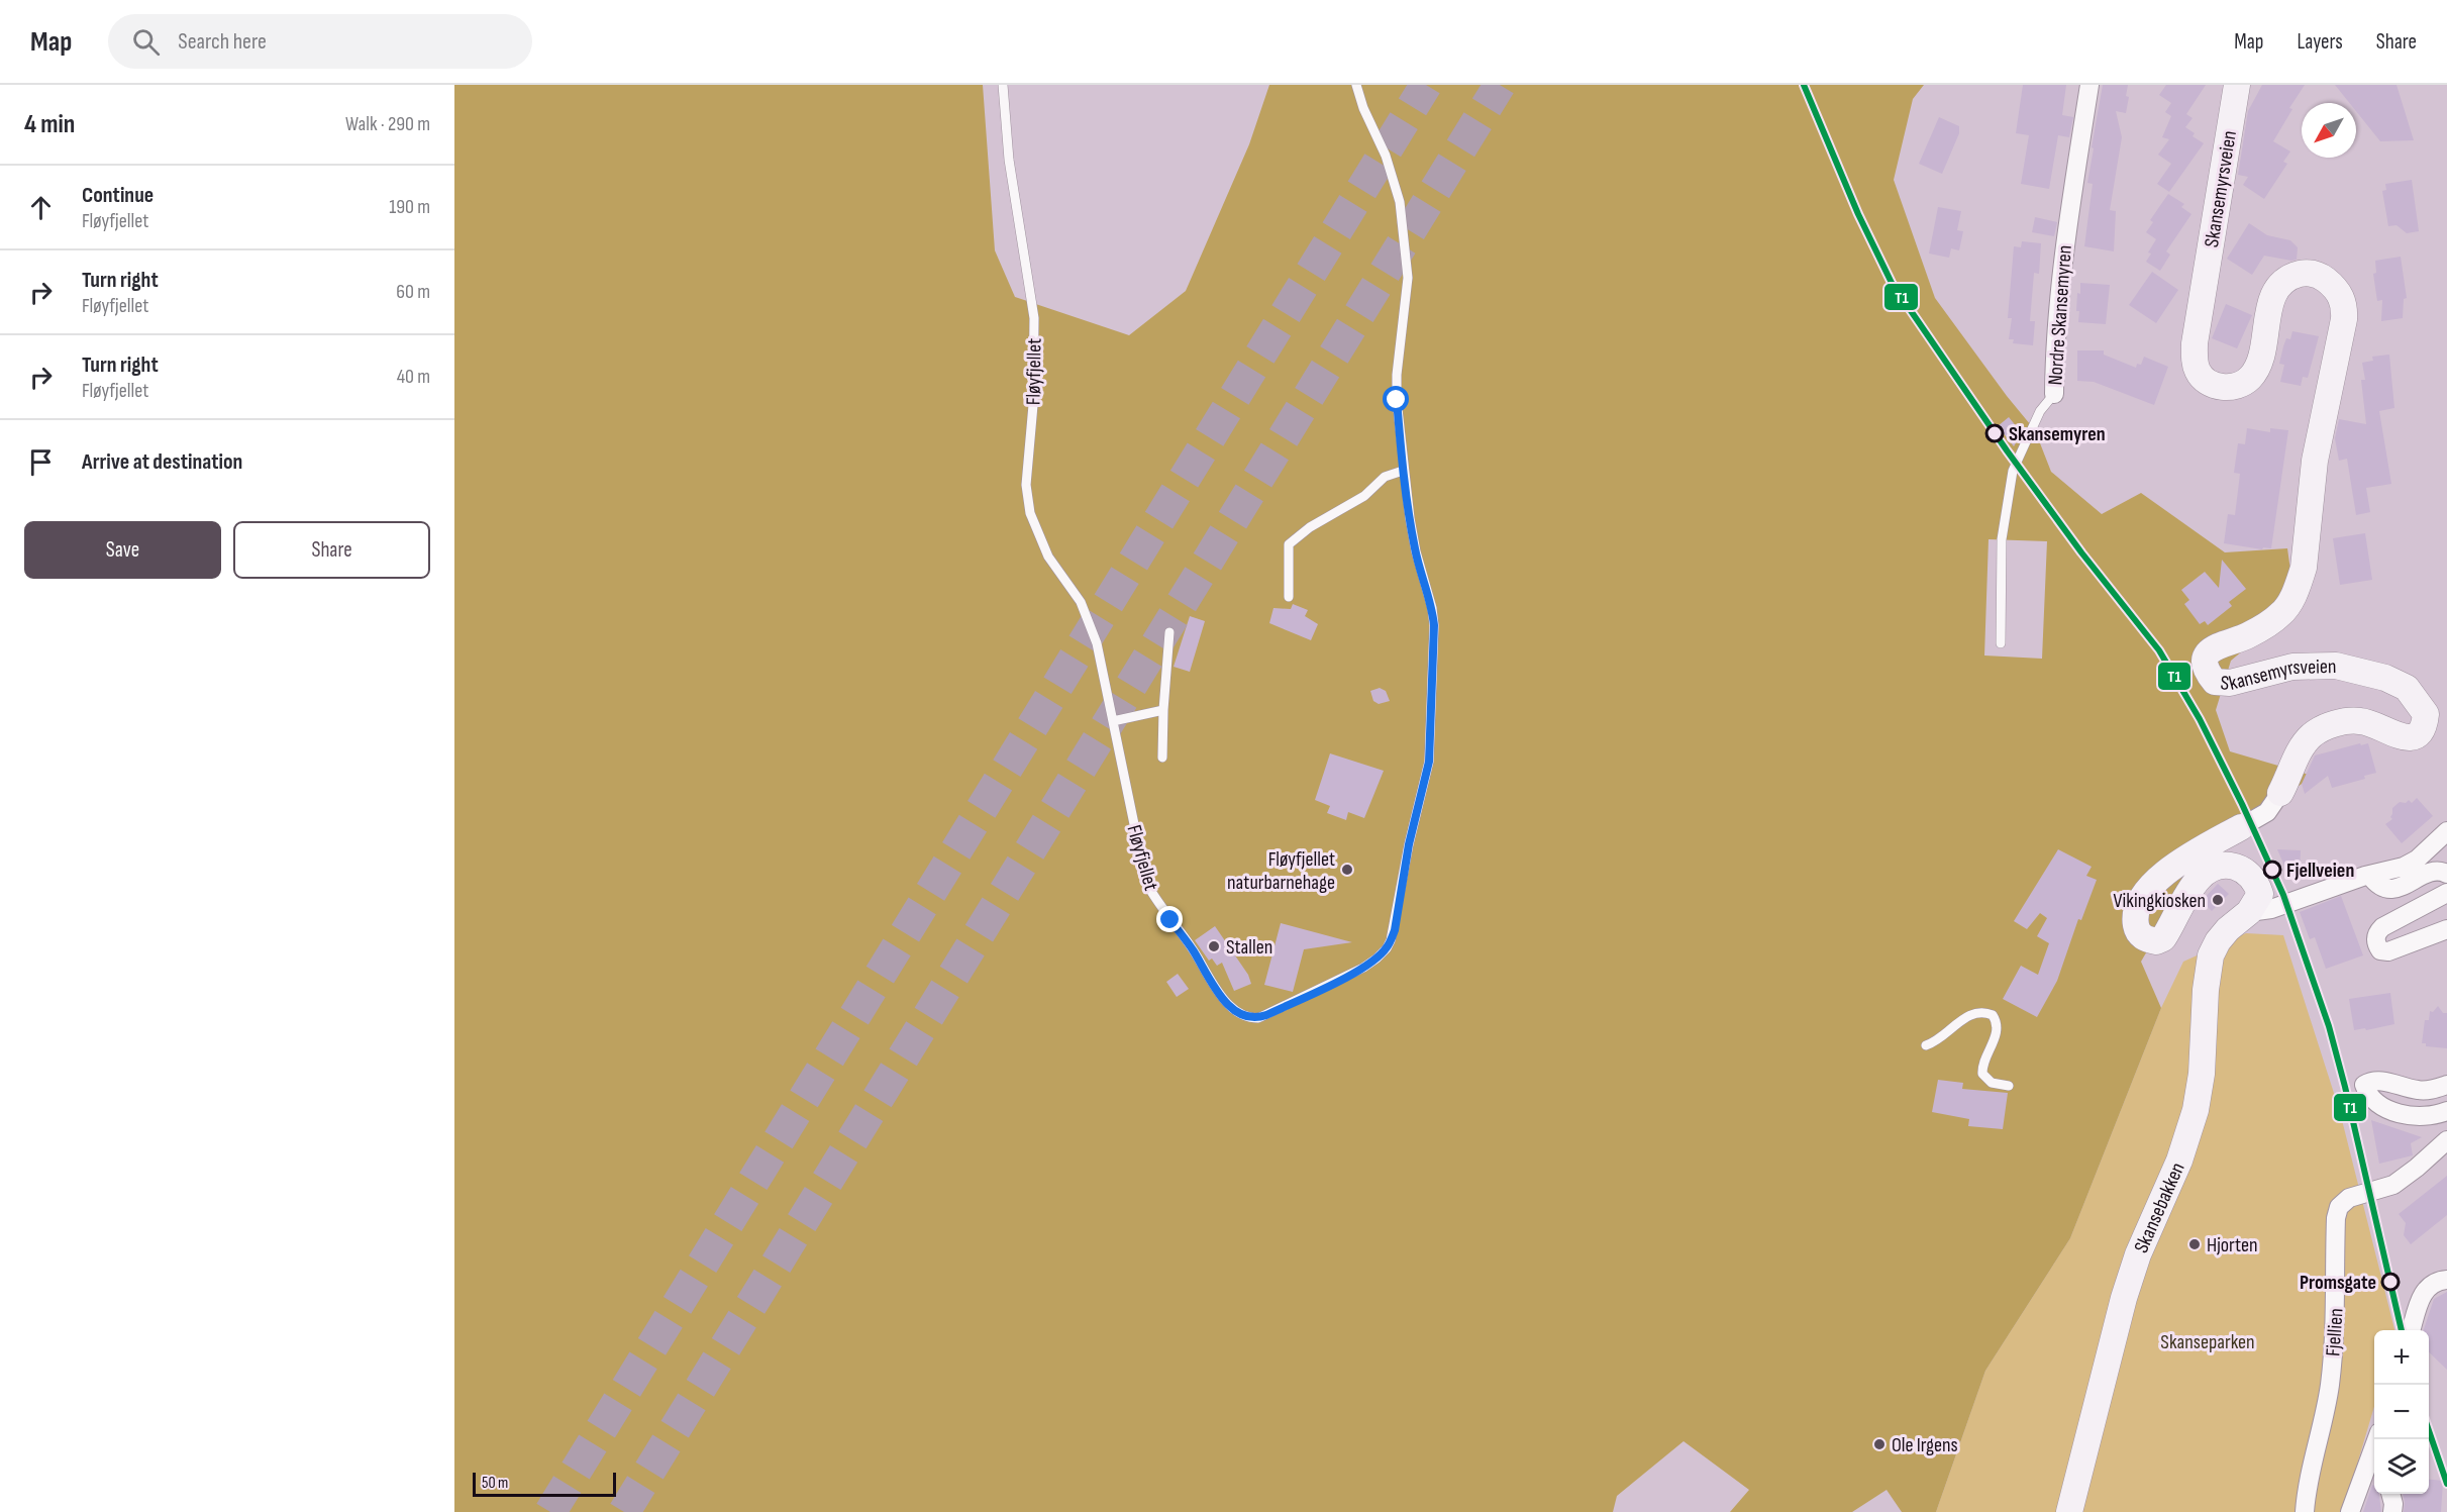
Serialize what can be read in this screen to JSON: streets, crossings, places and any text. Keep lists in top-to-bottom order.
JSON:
{
  "streets": {
    "street": [
      "Skansemyrsveien",
      "Nordre Skansemyren",
      "Skansebakken",
      "Fjellien"
    ],
    "lane": ["Fløyfjellet"]
  },
  "crossings": [
    ["Skansemyrsveien", "Skansebakken"]
  ],
  "parks": ["Skanseparken"],
  "places": [
    "Skansemyren",
    "Fløyfjellet naturbarnehage",
    "Fjellveien",
    "Vikingkiosken",
    "Stallen",
    "Hjorten",
    "Promsgate",
    "Ole Irgens"
  ],
  "lines": ["transit line T1"],
  "scale_bar": "50 m",
  "north": "bottom left",
  "page": {
    "header": "Map",
    "search": "Search here",
    "nav": ["Map", "Layers", "Share"],
    "heading": ["4 min", "Walk · 290 m"],
    "list": [
      ["Continue", "Fløyfjellet", "190 m"],
      ["Turn right", "Fløyfjellet", "60 m"],
      ["Turn right", "Fløyfjellet", "40 m"],
      "Arrive at destination"
    ],
    "buttons": ["Save", "Share"],
    "map_buttons": ["+", "−"],
    "scale": "50 m"
  }
}
